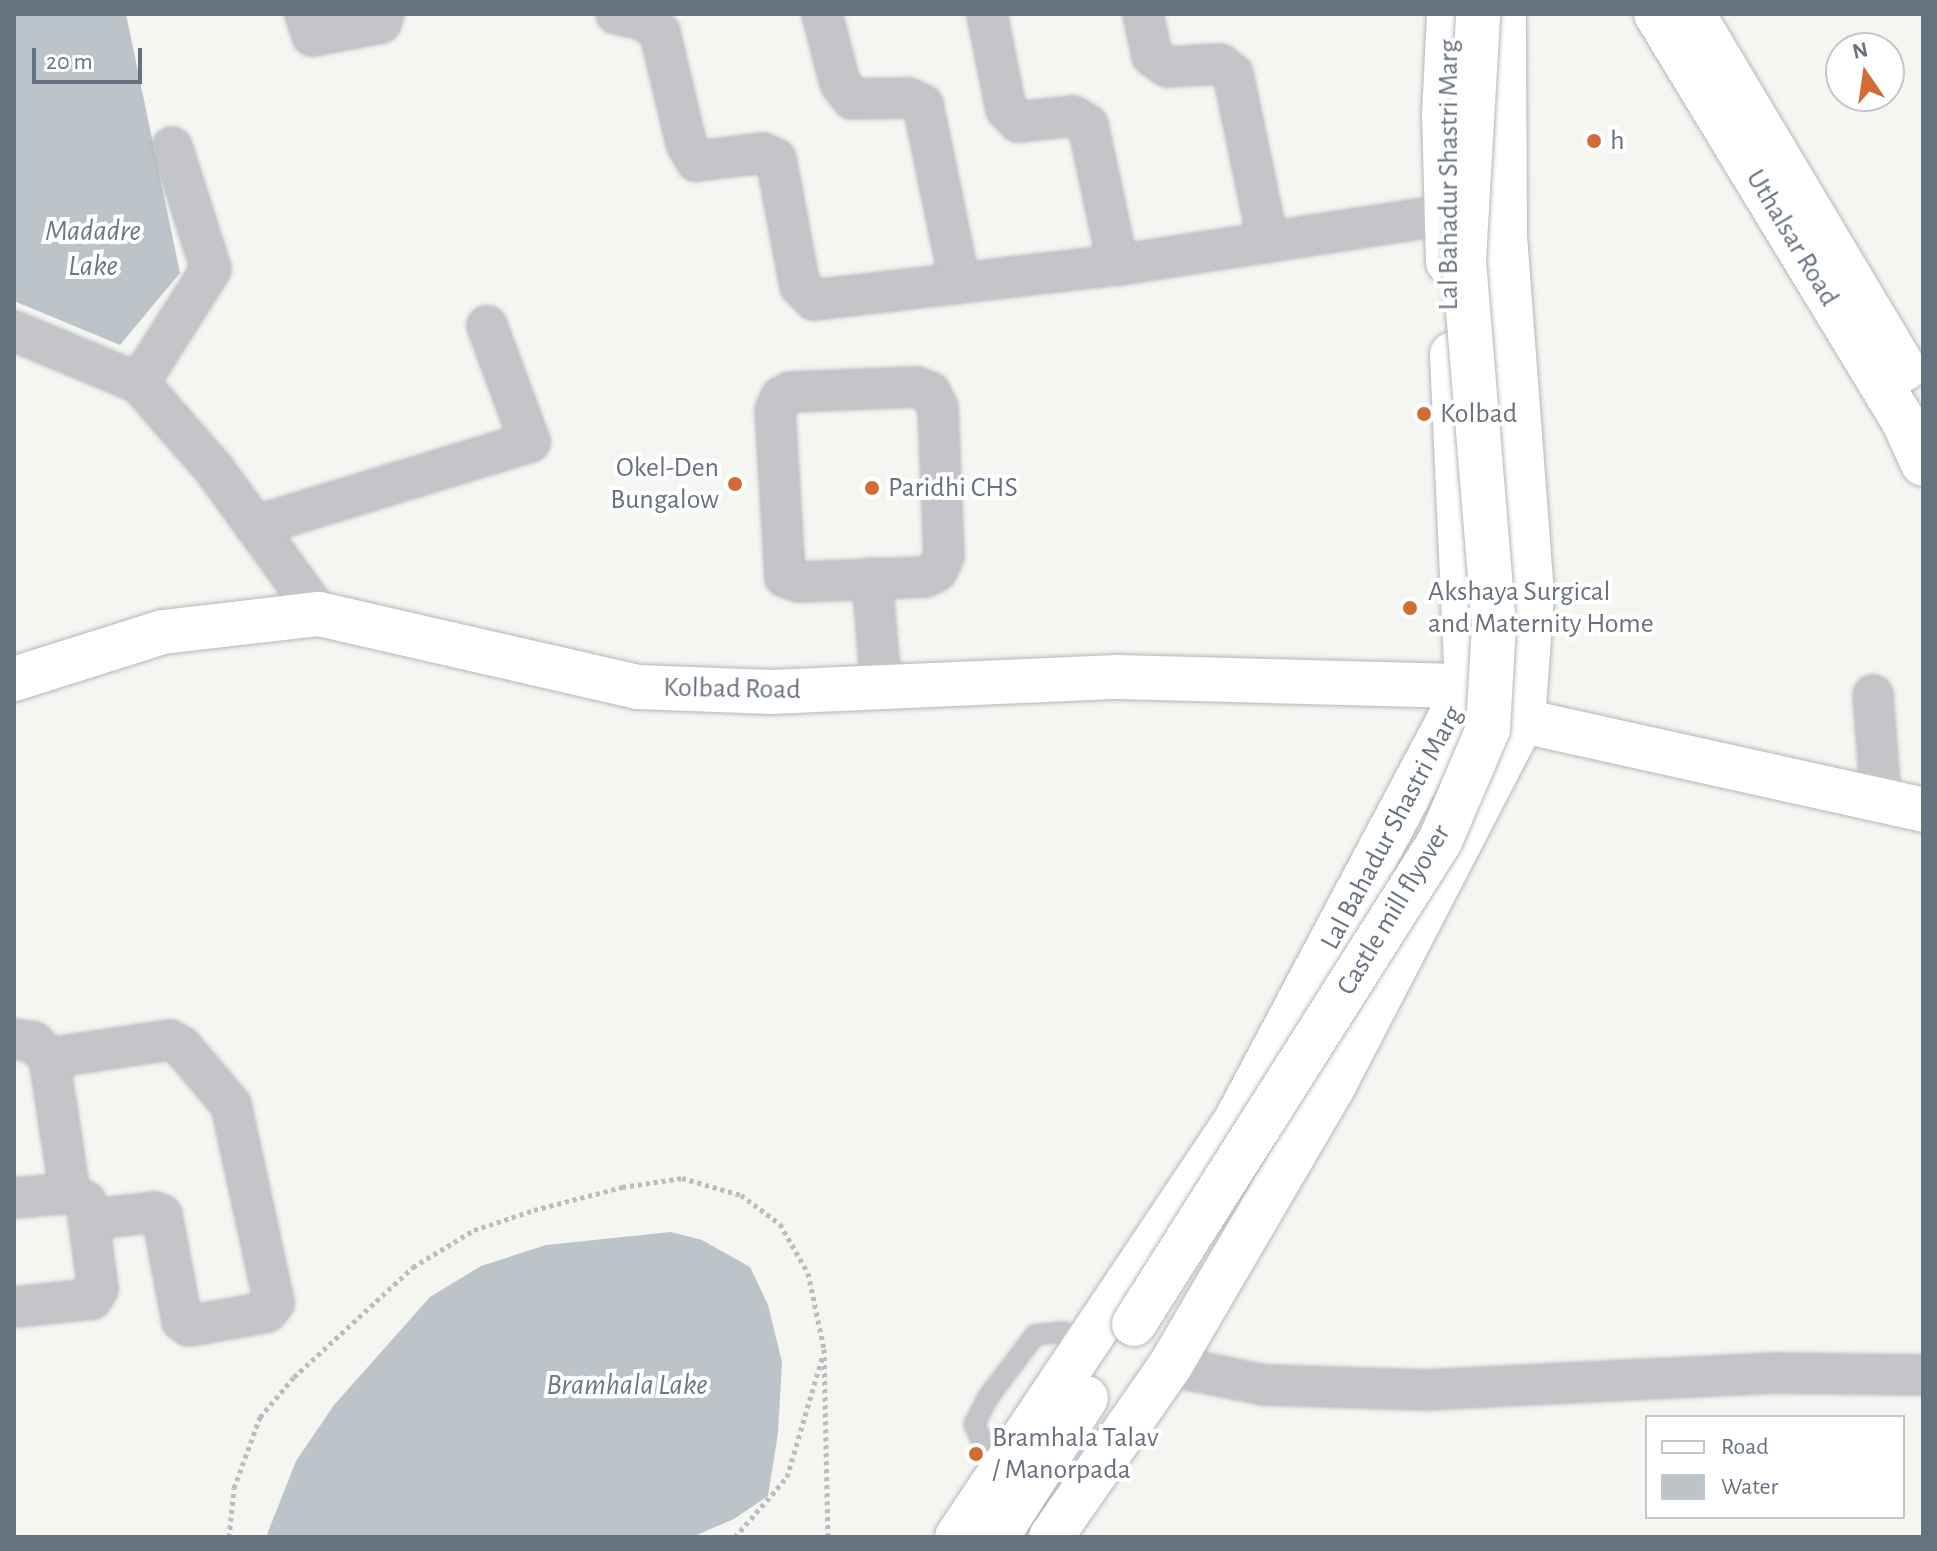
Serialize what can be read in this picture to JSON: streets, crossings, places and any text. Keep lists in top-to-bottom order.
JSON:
{
  "streets": {
    "main road": [
      "Lal Bahadur Shastri Marg",
      "Uthalsar Road",
      "Kolbad Road",
      "Castle mill flyover"
    ]
  },
  "crossings": [
    ["Lal Bahadur Shastri Marg", "Kolbad Road"]
  ],
  "water": ["Madadre Lake", "Bramhala Lake"],
  "places": [
    "h",
    "Kolbad",
    "Okel-Den Bungalow",
    "Paridhi CHS",
    "Akshaya Surgical and Maternity Home",
    "Bramhala Talav / Manorpada"
  ],
  "legend": ["Road", "Water"],
  "scale_bar": "20 m",
  "north": "top"
}
